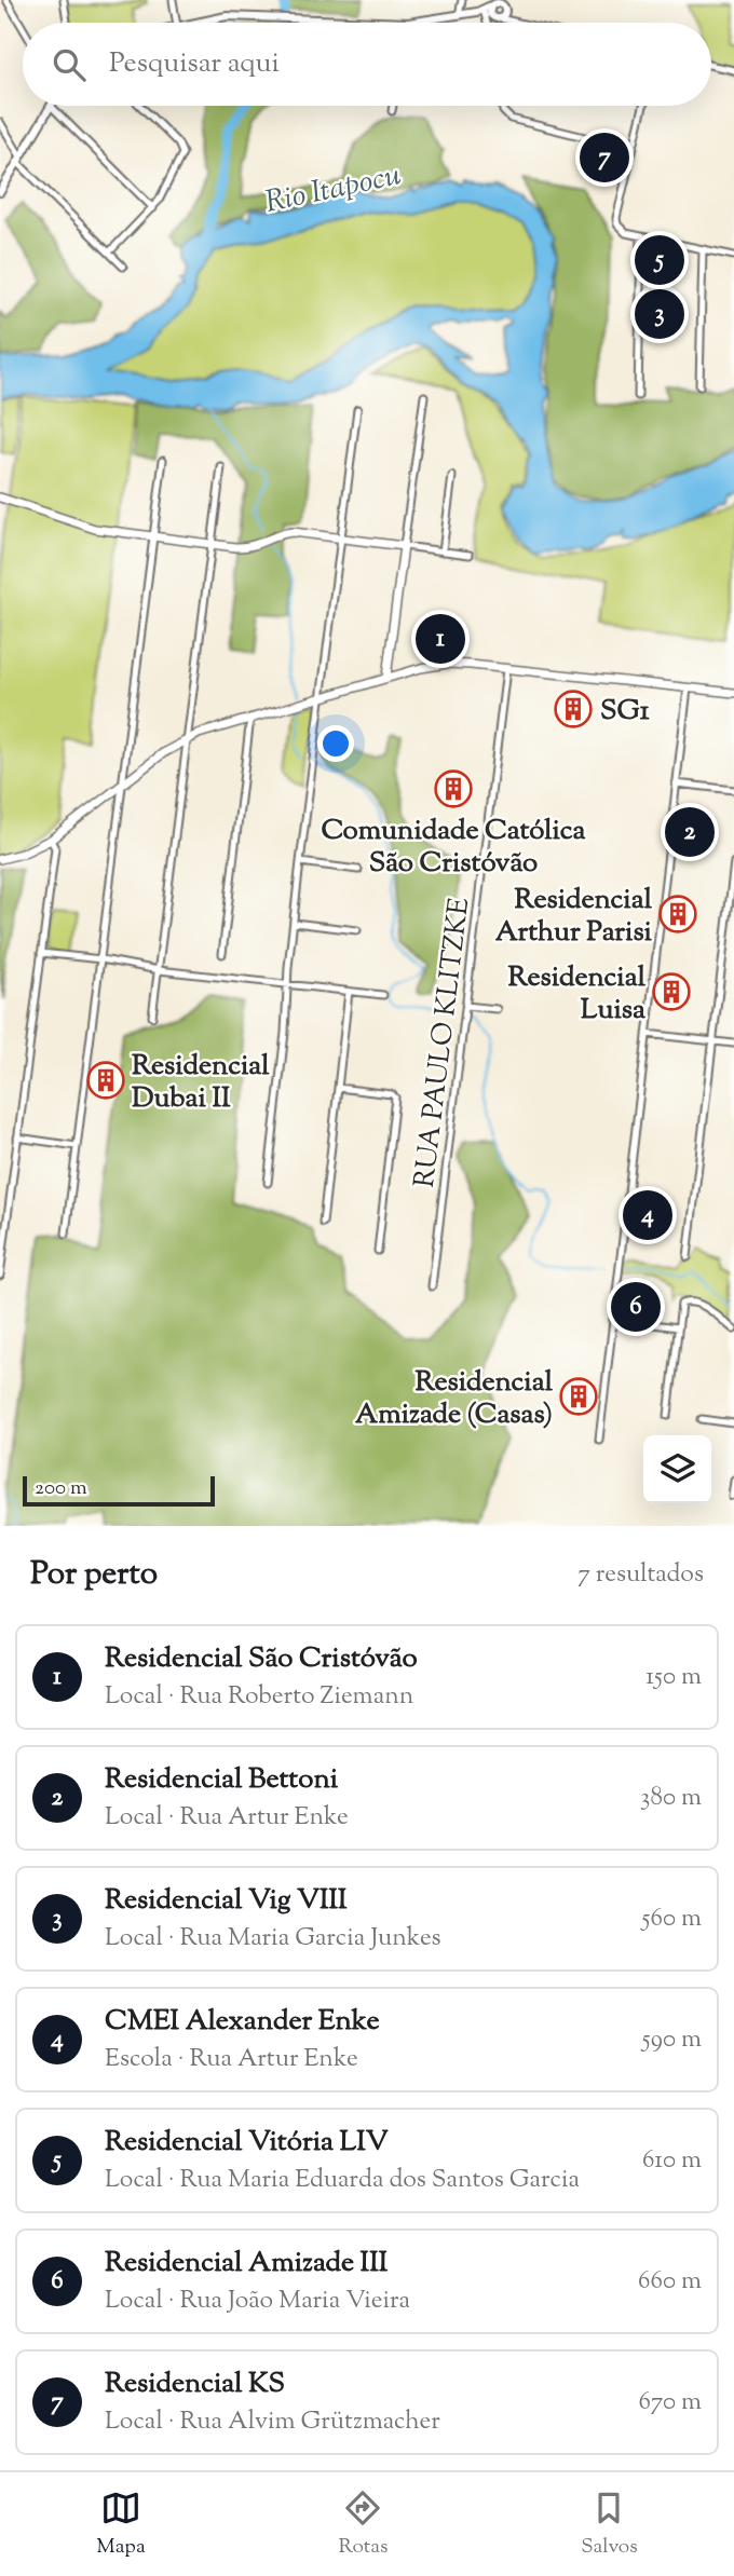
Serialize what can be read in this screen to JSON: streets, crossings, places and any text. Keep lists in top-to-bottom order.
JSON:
{
  "streets": {
    "street": ["RUA PAULO KLITZKE"]
  },
  "water": ["Rio Itapocu"],
  "places": {
    "building": [
      "SG1",
      "Comunidade Católica São Cristóvão",
      "Residencial Arthur Parisi",
      "Residencial Luisa",
      "Residencial Dubai II",
      "Residencial Amizade (Casas)"
    ]
  },
  "scale_bar": "200 m",
  "page": {
    "search": "Pesquisar aqui",
    "pins": [
      "7",
      "5",
      "3",
      "1",
      "2",
      "4",
      "6"
    ],
    "scale": "200 m",
    "heading": ["Por perto", "7 resultados"],
    "list": [
      {
        "mark": "1",
        "name": "Residencial São Cristóvão",
        "note": "Local · Rua Roberto Ziemann",
        "value": "150 m"
      },
      {
        "mark": "2",
        "name": "Residencial Bettoni",
        "note": "Local · Rua Artur Enke",
        "value": "380 m"
      },
      {
        "mark": "3",
        "name": "Residencial Vig VIII",
        "note": "Local · Rua Maria Garcia Junkes",
        "value": "560 m"
      },
      {
        "mark": "4",
        "name": "CMEI Alexander Enke",
        "note": "Escola · Rua Artur Enke",
        "value": "590 m"
      },
      {
        "mark": "5",
        "name": "Residencial Vitória LIV",
        "note": "Local · Rua Maria Eduarda dos Santos Garcia",
        "value": "610 m"
      },
      {
        "mark": "6",
        "name": "Residencial Amizade III",
        "note": "Local · Rua João Maria Vieira",
        "value": "660 m"
      },
      {
        "mark": "7",
        "name": "Residencial KS",
        "note": "Local · Rua Alvim Grützmacher",
        "value": "670 m"
      }
    ],
    "nav": ["Mapa", "Rotas", "Salvos"]
  }
}
